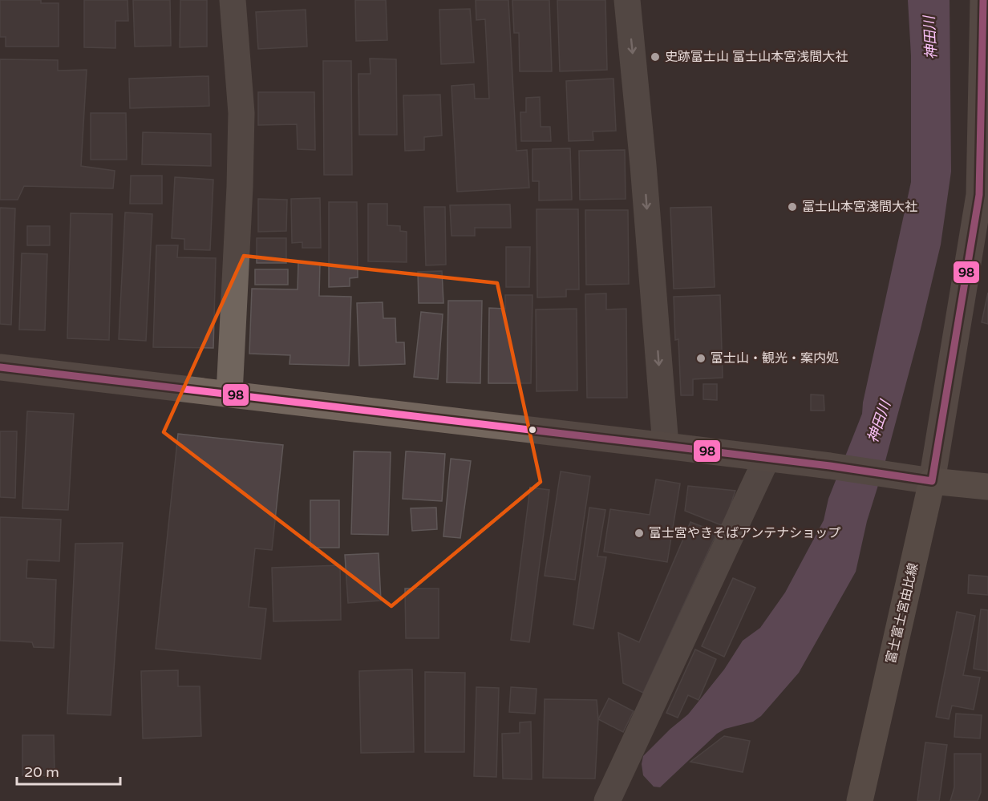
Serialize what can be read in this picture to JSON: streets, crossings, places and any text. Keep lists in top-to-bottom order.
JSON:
{
  "streets": {
    "main road": ["富士富士宮由比線"]
  },
  "water": ["神田川"],
  "places": [
    "史跡富士山 富士山本宮浅間大社",
    "冨士山本宮淺間大社",
    "富士山・観光・案内処",
    "富士宮やきそばアンテナショップ"
  ],
  "lines": ["transit line 98"],
  "scale_bar": "20 m"
}
